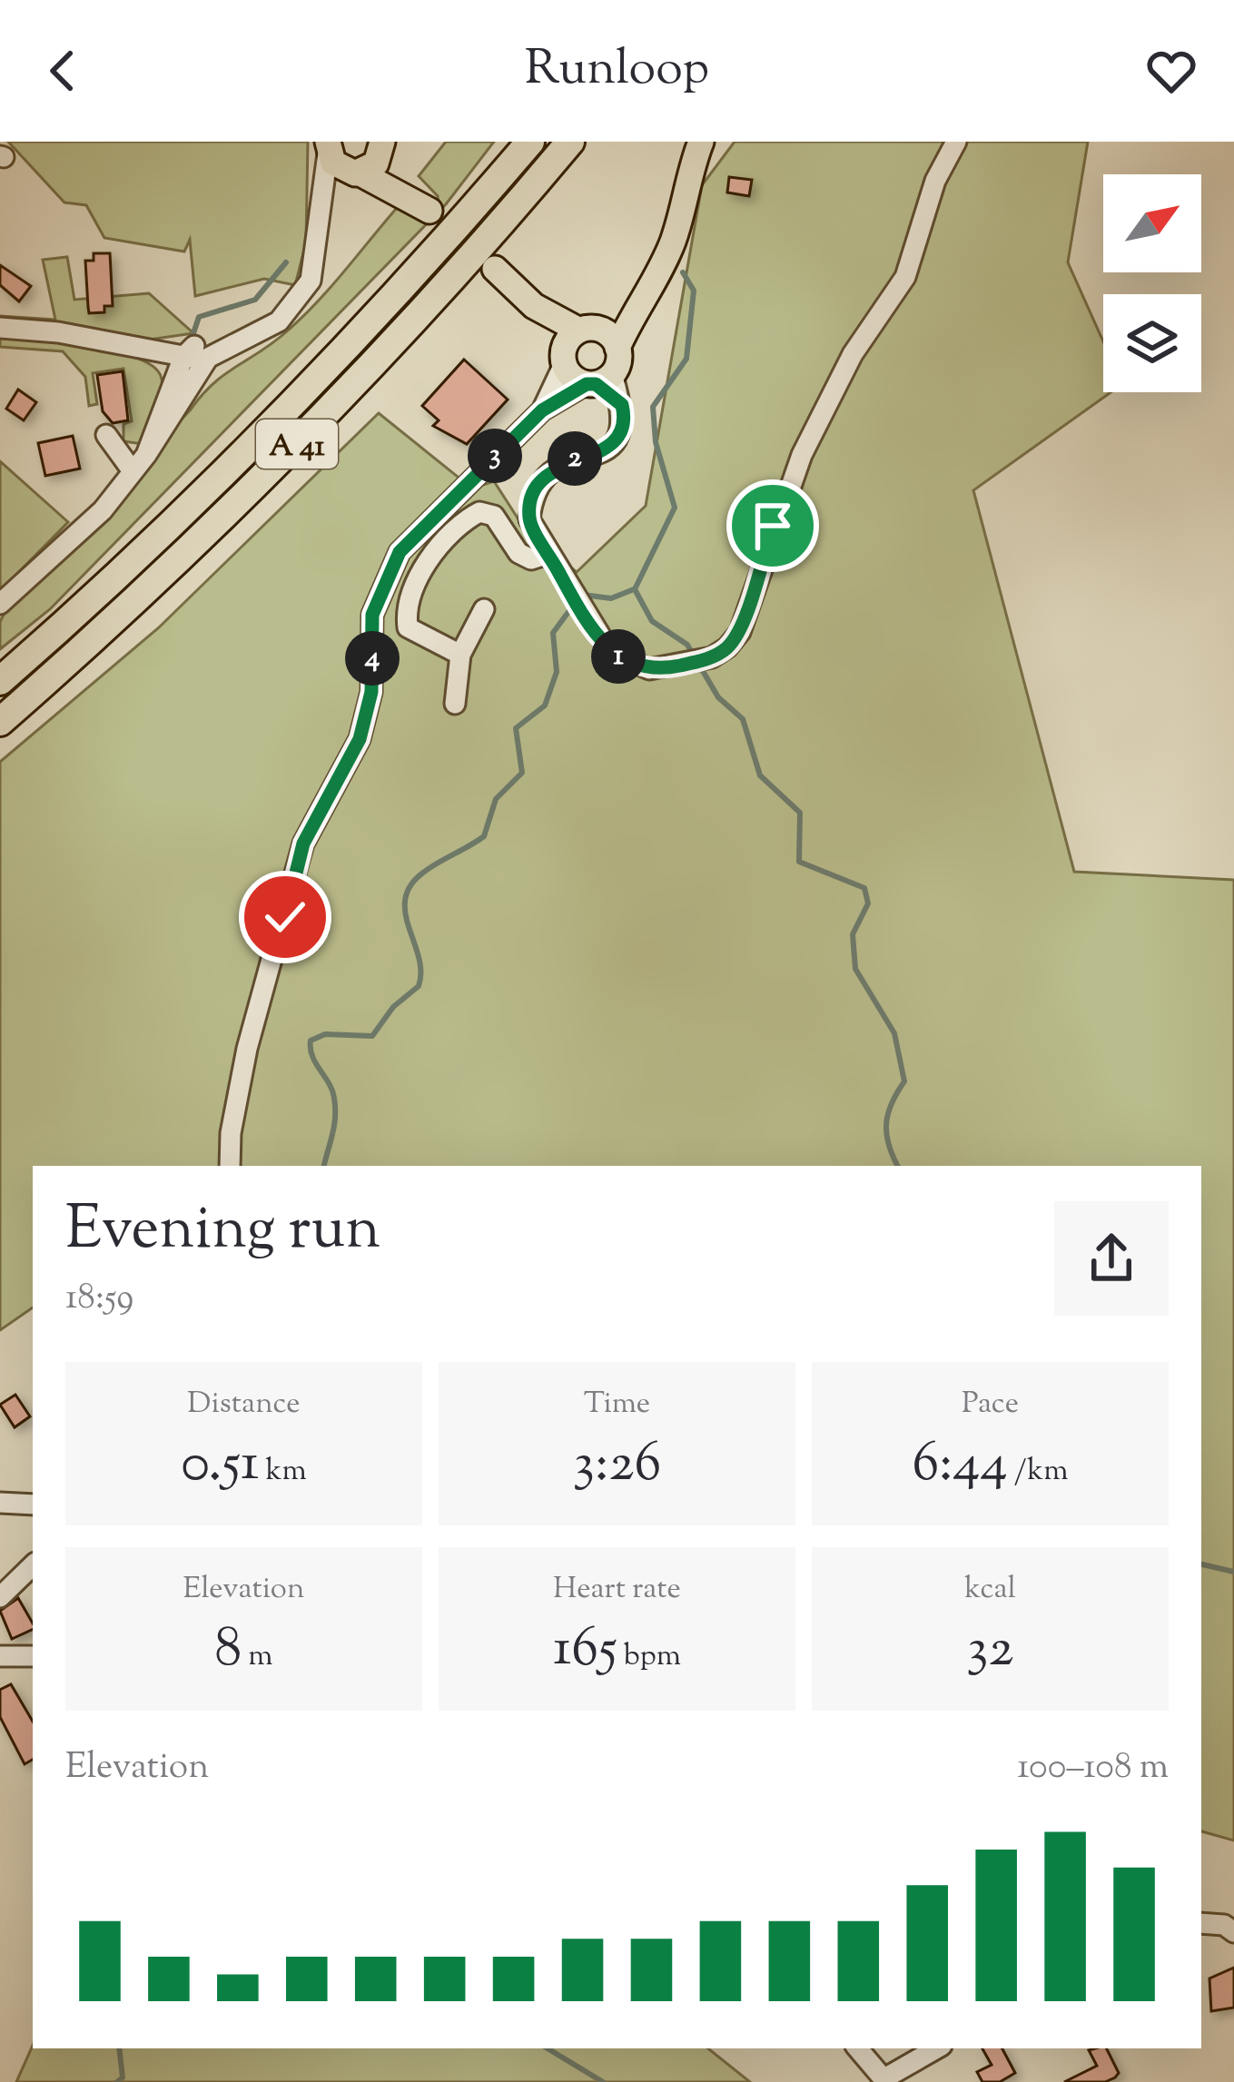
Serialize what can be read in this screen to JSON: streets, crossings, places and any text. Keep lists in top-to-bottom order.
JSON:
{
  "streets": {
    "highway": ["A 41"]
  },
  "north": "top right",
  "page": {
    "header": "Runloop",
    "pins": [
      "3",
      "2",
      "1",
      "4"
    ],
    "heading": ["Evening run", "18:59"],
    "stats": [
      ["Distance", "0.51 km"],
      ["Time", "3:26"],
      ["Pace", "6:44 /km"],
      ["Elevation", "8 m"],
      ["Heart rate", "165 bpm"],
      ["kcal", "32"]
    ],
    "chart": ["Elevation", "100–108 m"]
  }
}
